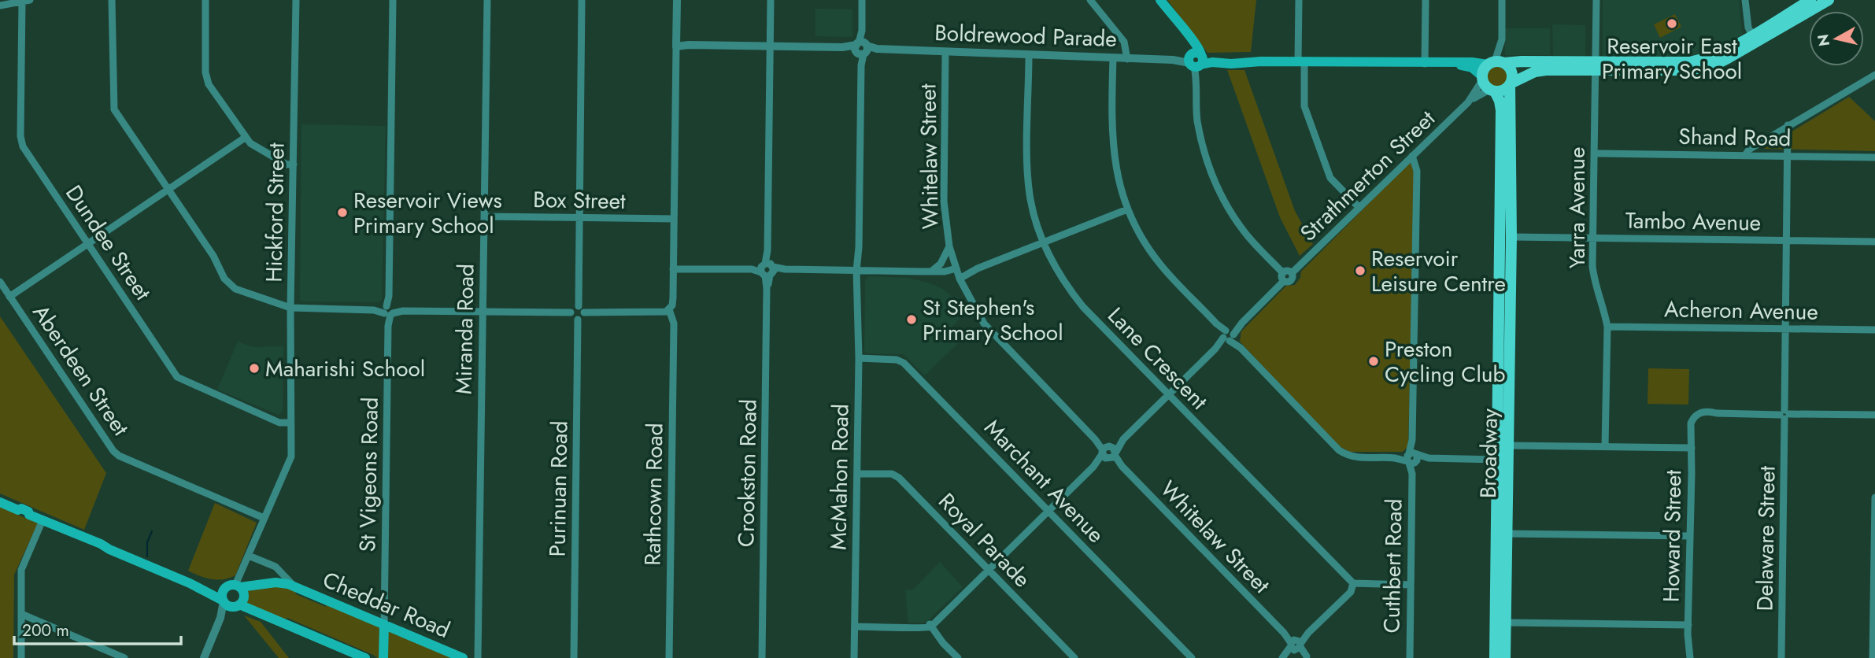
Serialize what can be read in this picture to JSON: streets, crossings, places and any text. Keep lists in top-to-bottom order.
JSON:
{
  "streets": {
    "main road": ["Boldrewood Parade", "Broadway", "Cheddar Road"],
    "street": [
      "Shand Road",
      "Whitelaw Street",
      "Strathmerton Street",
      "Box Street",
      "Yarra Avenue",
      "Hickford Street",
      "Tambo Avenue",
      "Dundee Street",
      "Acheron Avenue",
      "Miranda Road",
      "Lane Crescent",
      "Aberdeen Street",
      "Crookston Road",
      "St Vigeons Road",
      "McMahon Road",
      "Marchant Avenue",
      "Purinuan Road",
      "Rathcown Road",
      "Howard Street",
      "Delaware Street",
      "Royal Parade",
      "Cuthbert Road"
    ]
  },
  "crossings": [
    ["Boldrewood Parade", "Whitelaw Street"],
    ["Boldrewood Parade", "Strathmerton Street"],
    ["Boldrewood Parade", "Yarra Avenue"],
    ["Boldrewood Parade", "Lane Crescent"],
    ["Boldrewood Parade", "Broadway"],
    ["Boldrewood Parade", "Crookston Road"],
    ["Boldrewood Parade", "McMahon Road"],
    ["Boldrewood Parade", "Rathcown Road"],
    ["Shand Road", "Yarra Avenue"],
    ["Shand Road", "Delaware Street"],
    ["Whitelaw Street", "Strathmerton Street"],
    ["Strathmerton Street", "Lane Crescent"],
    ["Strathmerton Street", "Broadway"],
    ["Strathmerton Street", "Marchant Avenue"],
    ["Strathmerton Street", "Royal Parade"],
    ["Strathmerton Street", "Cuthbert Road"],
    ["Box Street", "Miranda Road"],
    ["Box Street", "Rathcown Road"],
    ["Yarra Avenue", "Tambo Avenue"],
    ["Yarra Avenue", "Acheron Avenue"],
    ["Hickford Street", "Dundee Street"],
    ["Hickford Street", "Aberdeen Street"],
    ["Hickford Street", "Cheddar Road"],
    ["Tambo Avenue", "Broadway"],
    ["Tambo Avenue", "Delaware Street"],
    ["Acheron Avenue", "Delaware Street"],
    ["St Vigeons Road", "Cheddar Road"],
    ["McMahon Road", "Marchant Avenue"],
    ["McMahon Road", "Royal Parade"],
    ["Howard Street", "Delaware Street"]
  ],
  "places": [
    "Reservoir East Primary School",
    "Reservoir Views Primary School",
    "Reservoir Leisure Centre",
    "St Stephen's Primary School",
    "Preston Cycling Club",
    "Maharishi School"
  ],
  "scale_bar": "200 m",
  "north": "left"
}
